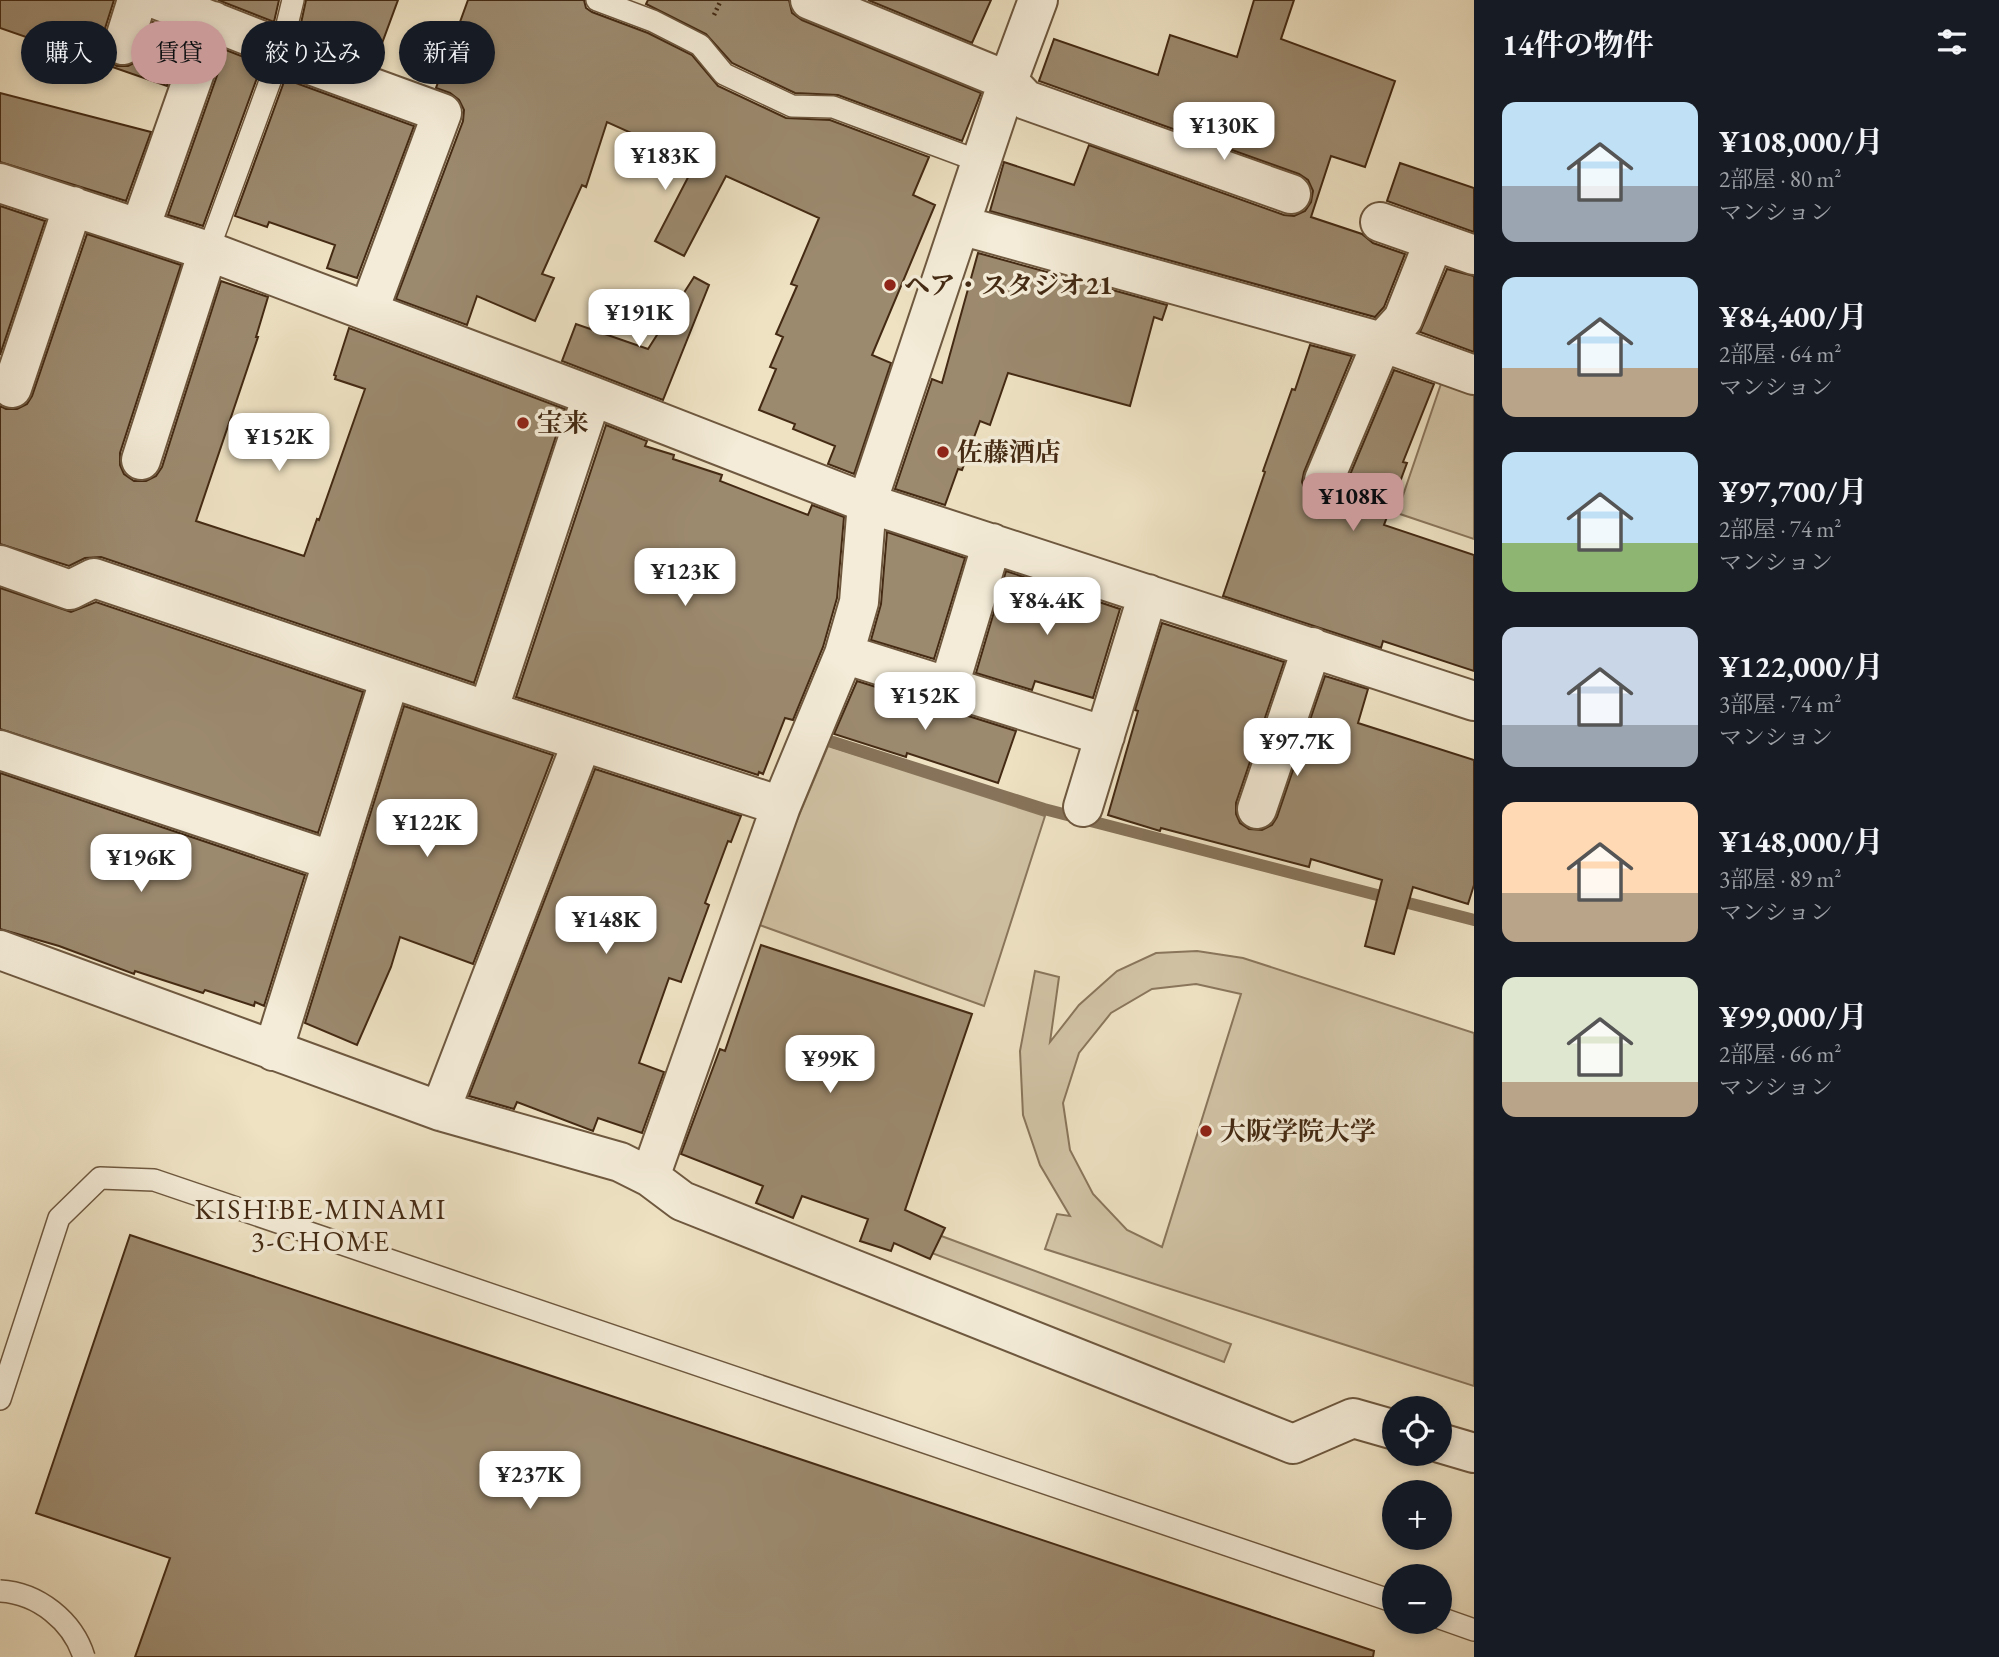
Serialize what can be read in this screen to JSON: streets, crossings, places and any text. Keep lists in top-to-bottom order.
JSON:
{
  "districts": ["KISHIBE-MINAMI 3-CHOME"],
  "places": [
    "ヘア・スタジオ21",
    "宝来",
    "佐藤酒店",
    "大阪学院大学"
  ],
  "page": {
    "heading": "14件の物件",
    "chip": [
      "購入",
      "賃貸",
      "絞り込み",
      "新着"
    ],
    "list": [
      {
        "name": "¥108,000/月",
        "note": "2部屋 · 80 m² · マンション"
      },
      {
        "name": "¥84,400/月",
        "note": "2部屋 · 64 m² · マンション"
      },
      {
        "name": "¥97,700/月",
        "note": "2部屋 · 74 m² · マンション"
      },
      {
        "name": "¥122,000/月",
        "note": "3部屋 · 74 m² · マンション"
      },
      {
        "name": "¥148,000/月",
        "note": "3部屋 · 89 m² · マンション"
      },
      {
        "name": "¥99,000/月",
        "note": "2部屋 · 66 m² · マンション"
      }
    ],
    "price": [
      "¥130K",
      "¥183K",
      "¥191K",
      "¥152K",
      "¥108K",
      "¥123K",
      "¥84.4K",
      "¥152K",
      "¥97.7K",
      "¥122K",
      "¥196K",
      "¥148K",
      "¥99K",
      "¥237K"
    ],
    "map_buttons": ["+", "−"]
  }
}
